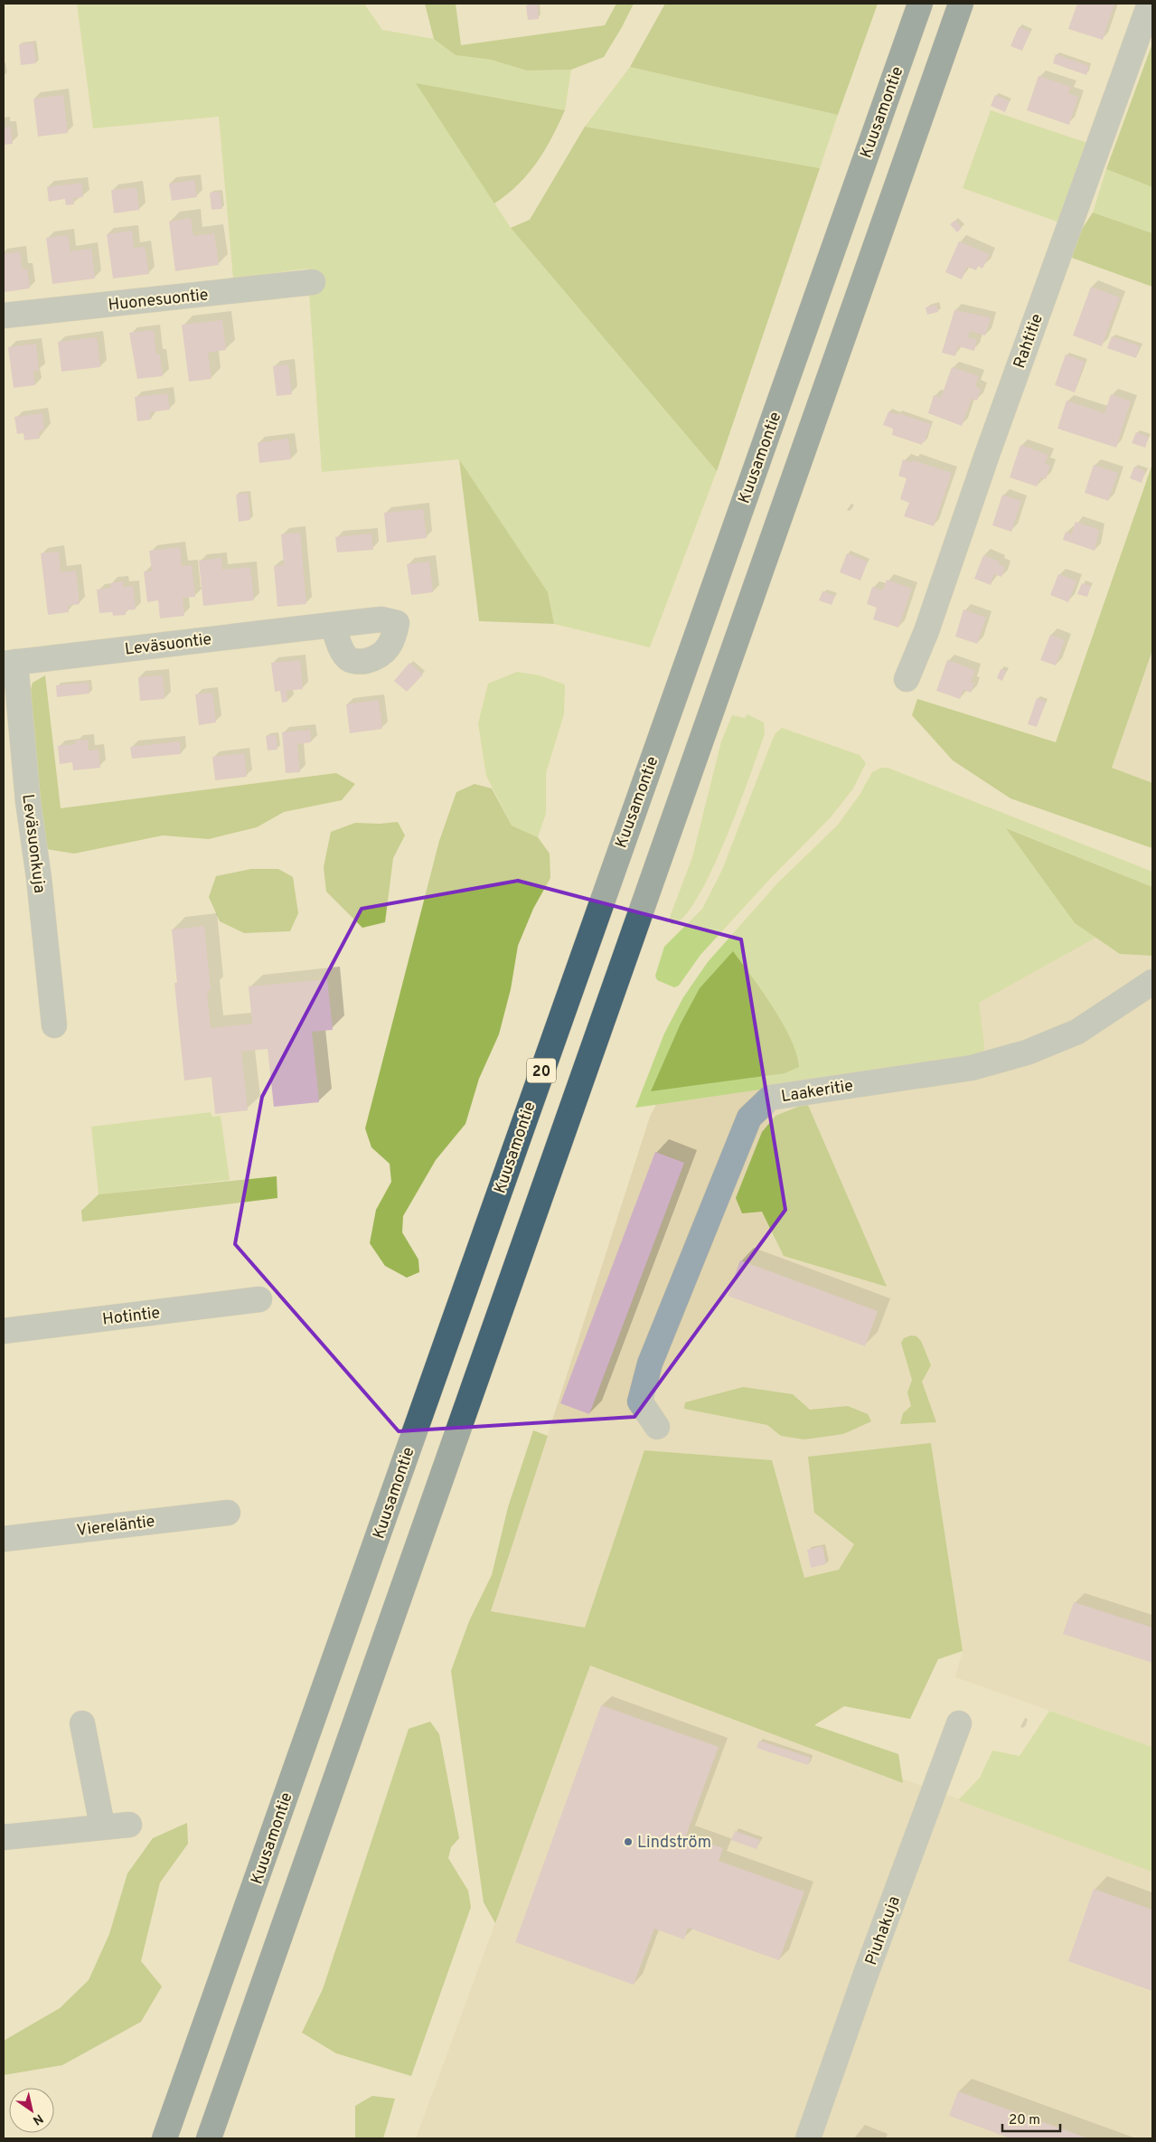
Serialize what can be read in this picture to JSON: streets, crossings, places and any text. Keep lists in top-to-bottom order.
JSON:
{
  "streets": {
    "highway": ["Kuusamontie", "20"],
    "street": [
      "Huonesuontie",
      "Rahtitie",
      "Leväsuontie",
      "Leväsuonkuja",
      "Laakeritie",
      "Hotintie",
      "Viereläntie",
      "Piuhakuja"
    ]
  },
  "crossings": [
    ["Leväsuontie", "Leväsuonkuja"]
  ],
  "places": ["Lindström"],
  "scale_bar": "20 m",
  "north": "bottom right"
}
